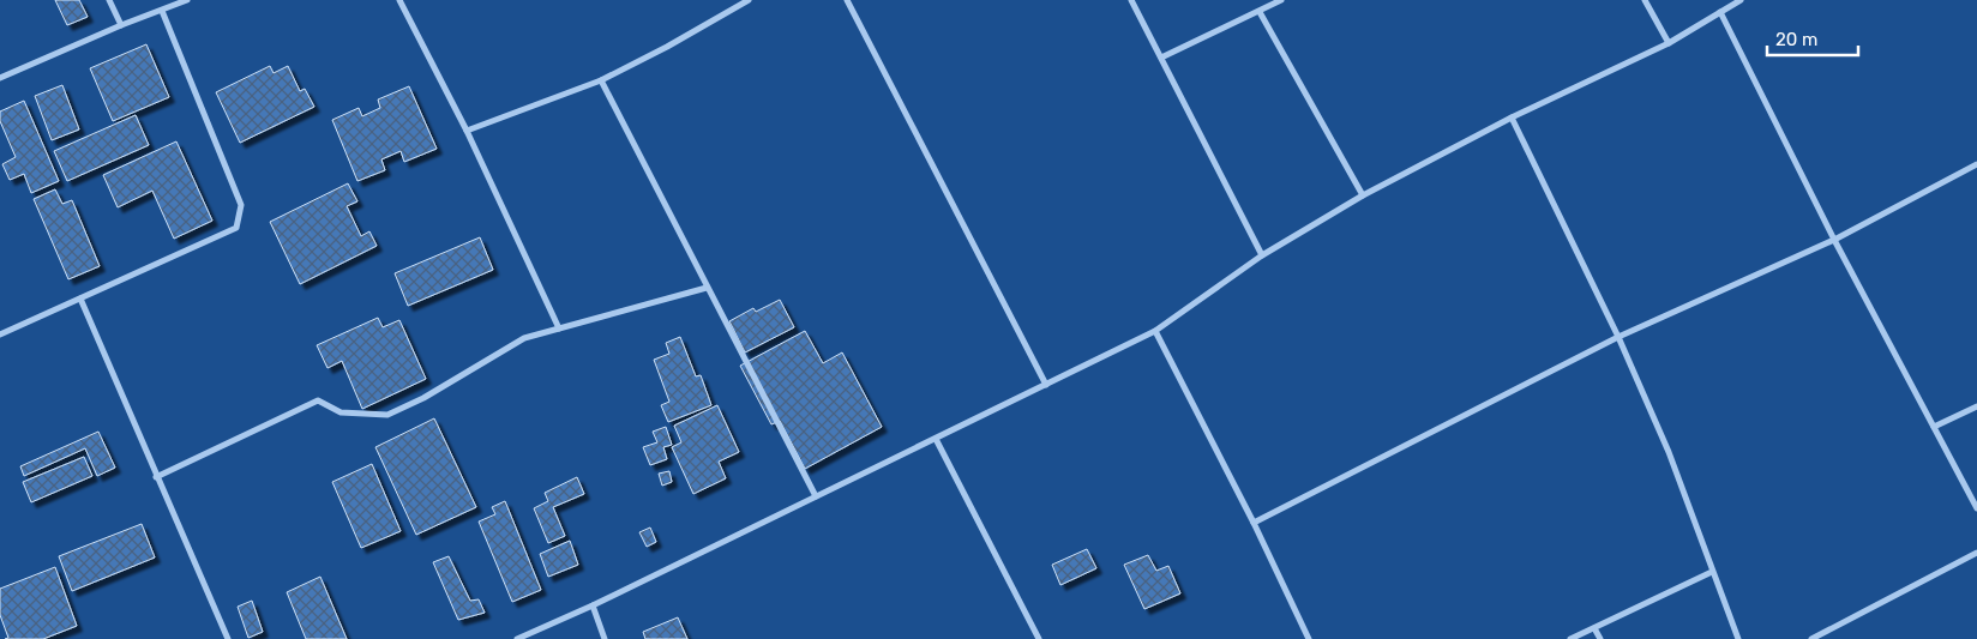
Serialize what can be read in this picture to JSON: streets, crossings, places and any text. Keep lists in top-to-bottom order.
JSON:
{
  "scale_bar": "20 m"
}
